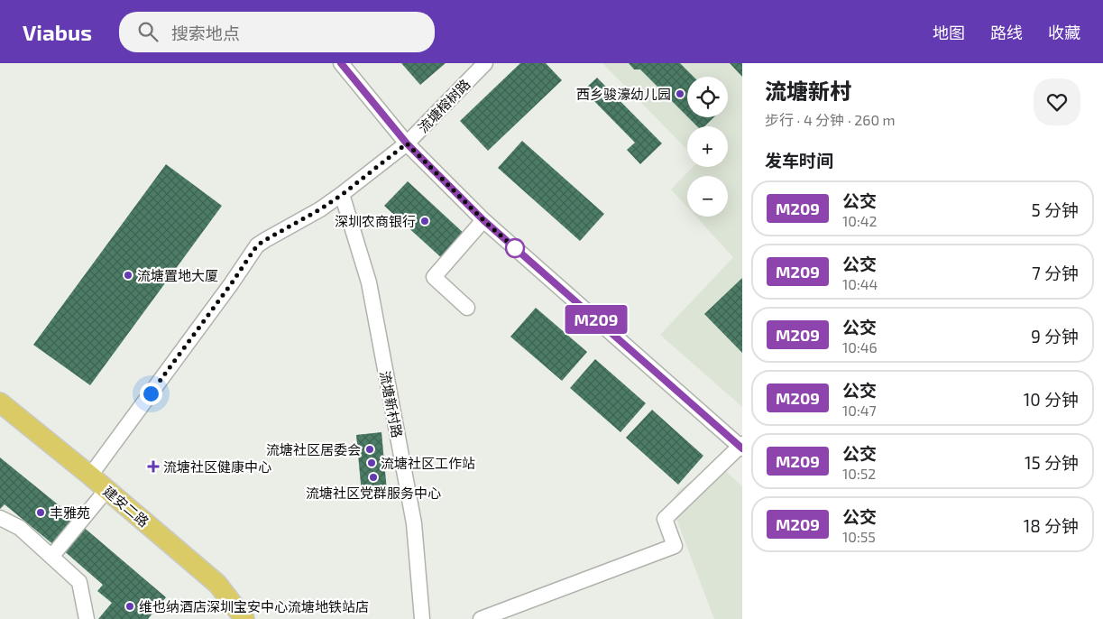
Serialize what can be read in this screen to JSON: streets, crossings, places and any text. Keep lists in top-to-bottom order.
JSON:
{
  "streets": {
    "main road": ["建安二路"],
    "street": ["流塘榕树路", "流塘新村路"]
  },
  "crossings": [
    ["流塘榕树路", "流塘新村路"],
    ["流塘榕树路", "建安二路"]
  ],
  "places": {
    "other": [
      "西乡骏濠幼儿园",
      "深圳农商银行",
      "流塘置地大厦",
      "流塘社区居委会",
      "流塘社区工作站",
      "流塘社区党群服务中心",
      "丰雅苑",
      "维也纳酒店深圳宝安中心流塘地铁站店"
    ],
    "health": ["流塘社区健康中心"]
  },
  "lines": ["bus line M209"],
  "page": {
    "header": "Viabus",
    "search": "搜索地点",
    "nav": ["地图", "路线", "收藏"],
    "on_map": "M209",
    "heading": [
      ["流塘新村", "步行 · 4 分钟 · 260 m"],
      "发车时间"
    ],
    "map_buttons": ["+", "−"],
    "list": [
      {
        "mark": "M209",
        "name": "公交",
        "note": "10:42",
        "value": "5 分钟"
      },
      {
        "mark": "M209",
        "name": "公交",
        "note": "10:44",
        "value": "7 分钟"
      },
      {
        "mark": "M209",
        "name": "公交",
        "note": "10:46",
        "value": "9 分钟"
      },
      {
        "mark": "M209",
        "name": "公交",
        "note": "10:47",
        "value": "10 分钟"
      },
      {
        "mark": "M209",
        "name": "公交",
        "note": "10:52",
        "value": "15 分钟"
      },
      {
        "mark": "M209",
        "name": "公交",
        "note": "10:55",
        "value": "18 分钟"
      }
    ]
  }
}
